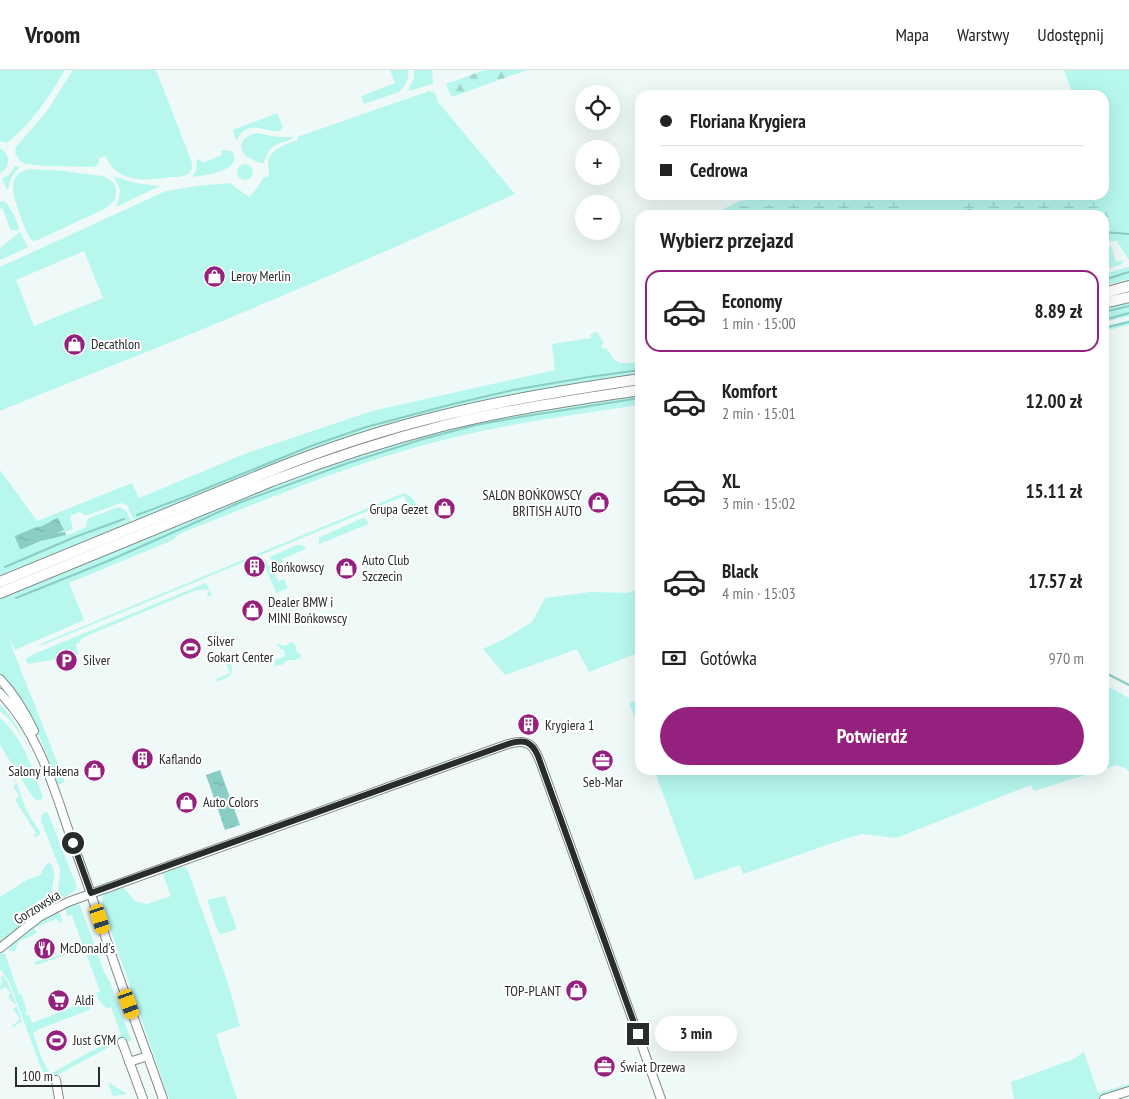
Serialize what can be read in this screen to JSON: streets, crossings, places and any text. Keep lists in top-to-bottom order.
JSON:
{
  "streets": {
    "street": ["Gorzowska"]
  },
  "places": {
    "shop": [
      "Leroy Merlin",
      "Decathlon",
      "SALON BOŃKOWSCY BRITISH AUTO",
      "Grupa Gezet",
      "Auto Club Szczecin",
      "Dealer BMW i MINI Bońkowscy",
      "Salony Hakena",
      "Auto Colors",
      "TOP-PLANT"
    ],
    "building": ["Bońkowscy", "Krygiera 1", "Kaflando"],
    "sports": ["Silver Gokart Center", "Just GYM"],
    "parking": ["Silver"],
    "office": ["Seb-Mar", "Świat Drzewa"],
    "restaurant": ["McDonald's"],
    "supermarket": ["Aldi"]
  },
  "scale_bar": "100 m",
  "page": {
    "header": "Vroom",
    "nav": ["Mapa", "Warstwy", "Udostępnij"],
    "map_buttons": ["+", "−"],
    "banner": ["Floriana Krygiera", "Cedrowa"],
    "heading": "Wybierz przejazd",
    "list": [
      {
        "name": "Economy",
        "note": "1 min · 15:00",
        "value": "8.89 zł"
      },
      {
        "name": "Komfort",
        "note": "2 min · 15:01",
        "value": "12.00 zł"
      },
      {
        "name": "XL",
        "note": "3 min · 15:02",
        "value": "15.11 zł"
      },
      {
        "name": "Black",
        "note": "4 min · 15:03",
        "value": "17.57 zł"
      }
    ],
    "pay": ["Gotówka", "970 m"],
    "buttons": "Potwierdź",
    "bubble": "3 min",
    "scale": "100 m"
  }
}
